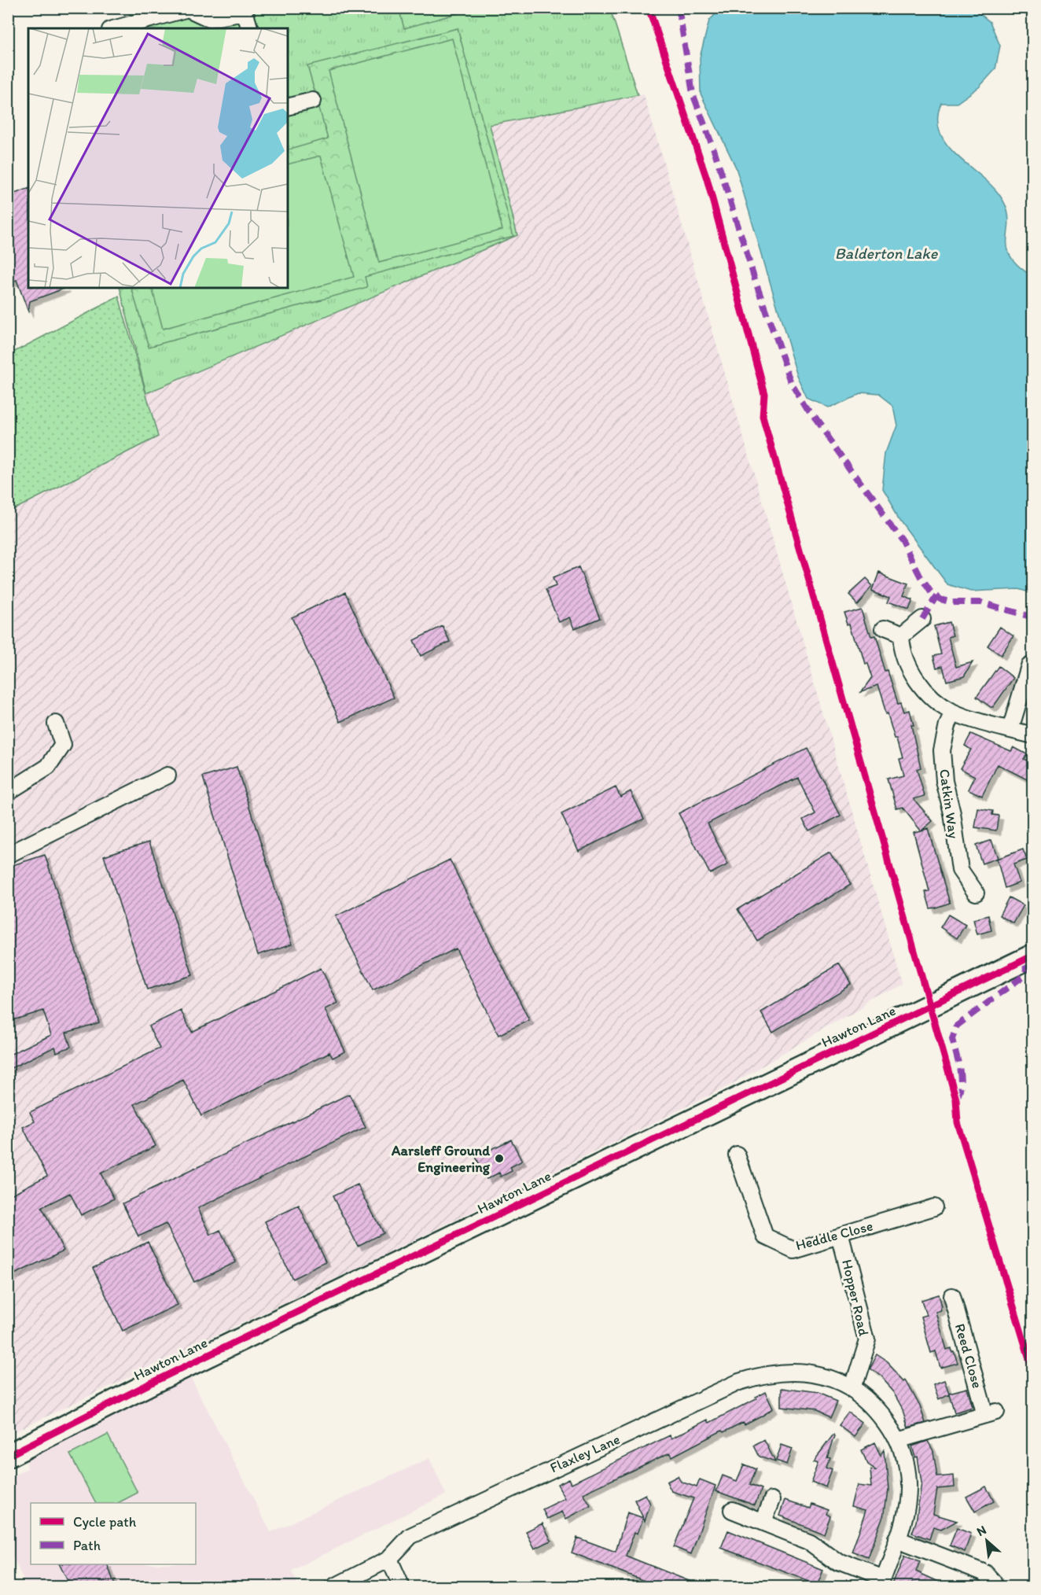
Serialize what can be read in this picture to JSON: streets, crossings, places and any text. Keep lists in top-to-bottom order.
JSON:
{
  "streets": {
    "street": [
      "Catkin Way",
      "Hawton Lane",
      "Heddle Close",
      "Hopper Road",
      "Reed Close",
      "Flaxley Lane"
    ]
  },
  "crossings": [
    ["Heddle Close", "Hopper Road"],
    ["Hopper Road", "Flaxley Lane"]
  ],
  "water": ["Balderton Lake"],
  "places": ["Aarsleff Ground Engineering"],
  "legend": ["Cycle path", "Path"],
  "north": "top left"
}
